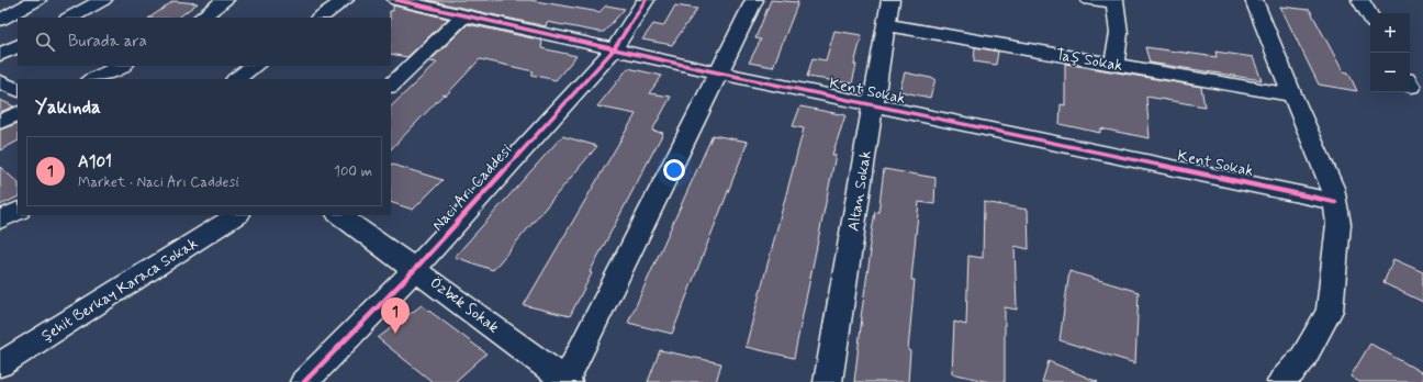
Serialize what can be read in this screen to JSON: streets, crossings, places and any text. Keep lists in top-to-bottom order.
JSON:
{
  "streets": {
    "street": [
      "Taş Sokak",
      "Kent Sokak",
      "Naci Arı Caddesi",
      "Altan Sokak",
      "Şehit Berkay Karaca Sokak",
      "Özbek Sokak"
    ]
  },
  "crossings": [
    ["Taş Sokak", "Altan Sokak"],
    ["Kent Sokak", "Naci Arı Caddesi"],
    ["Kent Sokak", "Altan Sokak"],
    ["Naci Arı Caddesi", "Özbek Sokak"]
  ],
  "page": {
    "map_buttons": ["+", "−"],
    "search": "Burada ara",
    "heading": "Yakında",
    "list": [
      {
        "mark": "1",
        "name": "A101",
        "note": "Market · Naci Arı Caddesi",
        "value": "100 m"
      }
    ],
    "pins": "1"
  }
}
